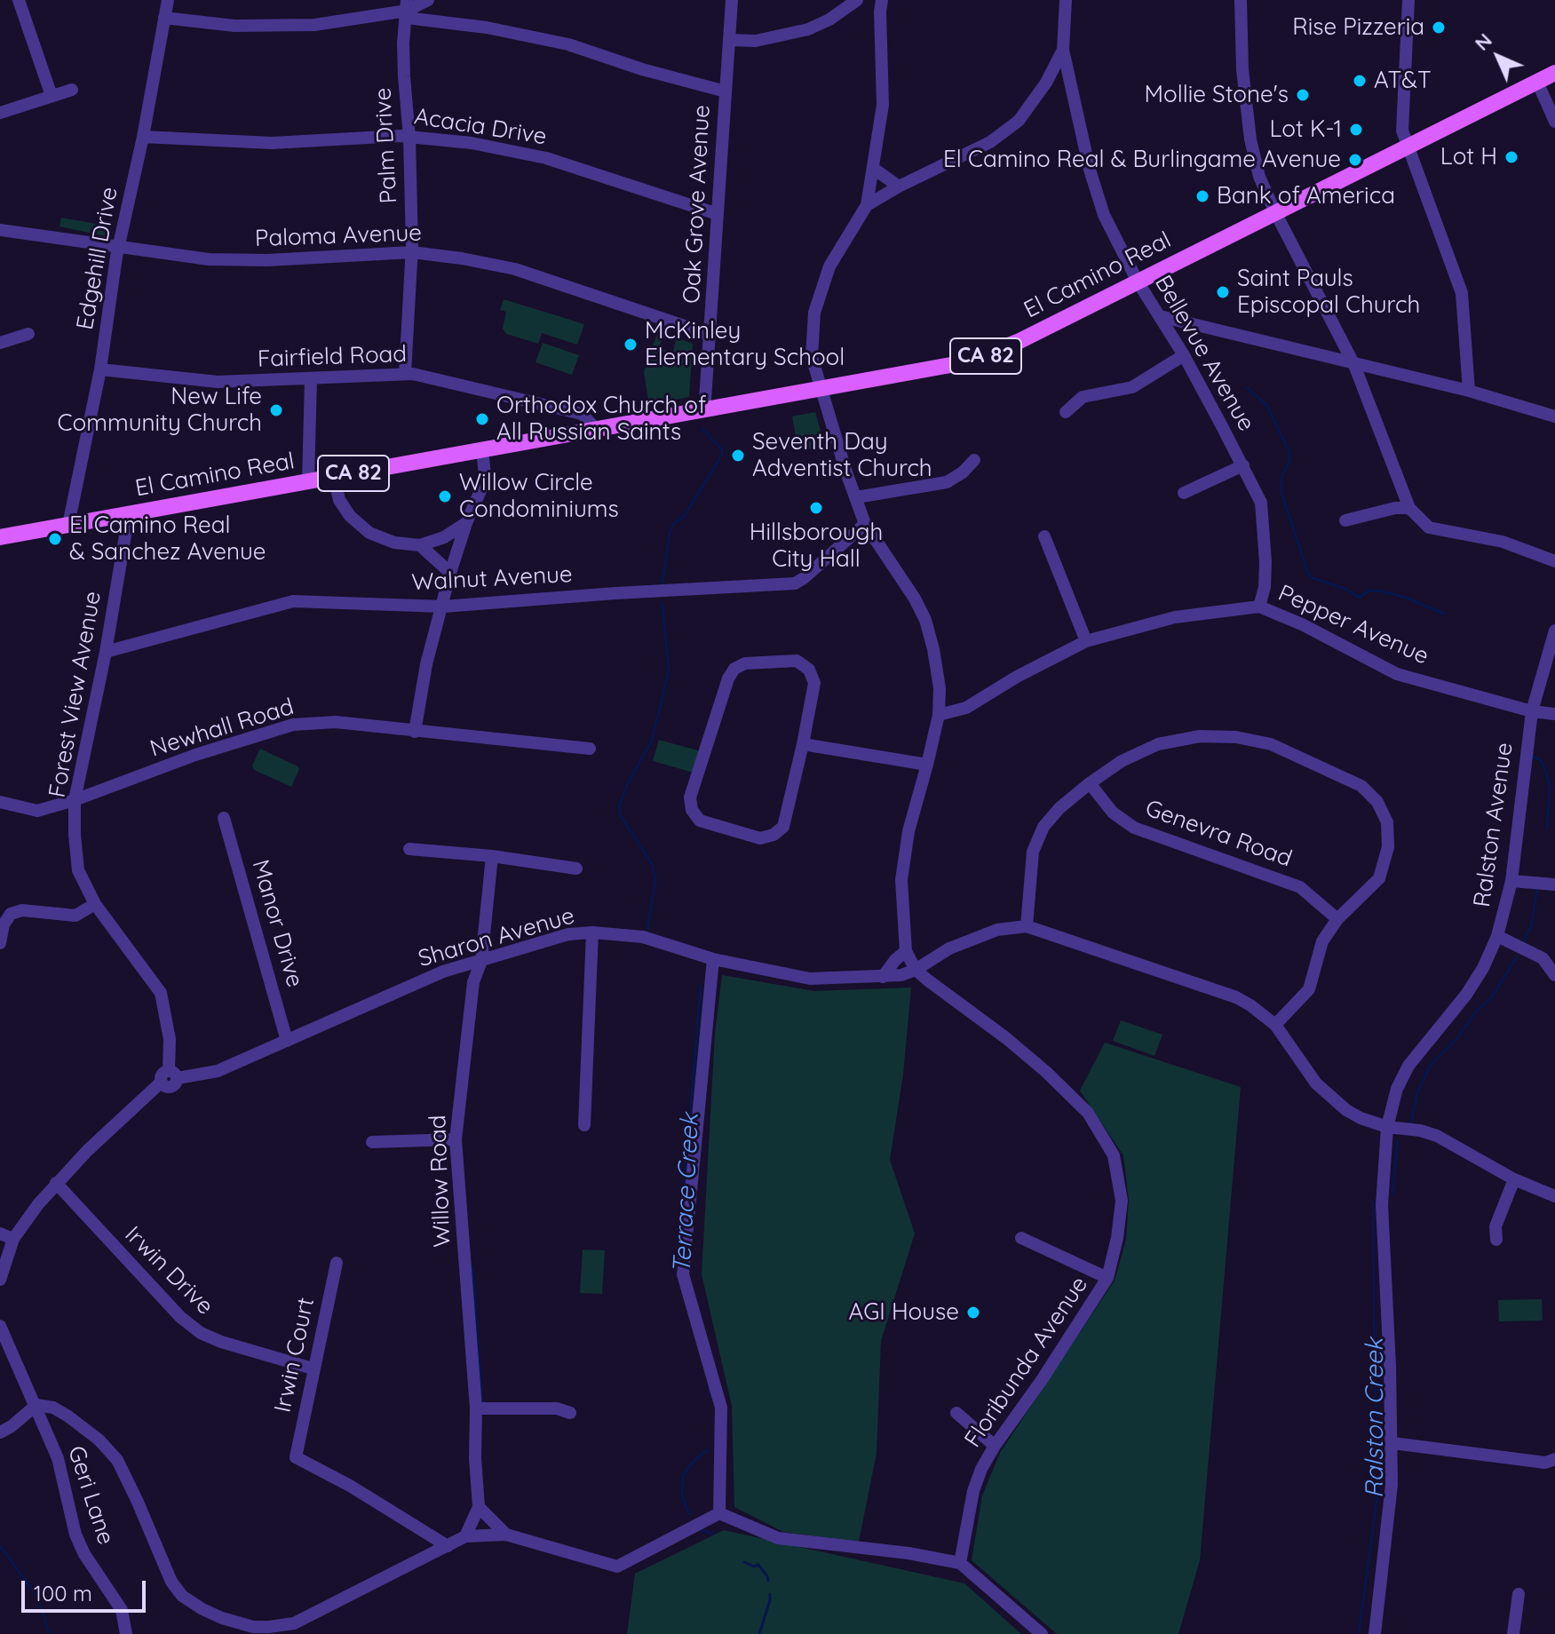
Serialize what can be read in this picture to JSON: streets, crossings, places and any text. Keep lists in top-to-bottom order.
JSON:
{
  "streets": {
    "main road": ["El Camino Real", "CA 82"],
    "street": [
      "Acacia Drive",
      "Palm Drive",
      "Oak Grove Avenue",
      "Paloma Avenue",
      "Edgehill Drive",
      "Bellevue Avenue",
      "Fairfield Road",
      "Walnut Avenue",
      "Pepper Avenue",
      "Forest View Avenue",
      "Newhall Road",
      "Ralston Avenue",
      "Genevra Road",
      "Manor Drive",
      "Sharon Avenue",
      "Willow Road",
      "Irwin Drive",
      "Irwin Court",
      "Floribunda Avenue",
      "Geri Lane"
    ]
  },
  "crossings": [
    ["Acacia Drive", "Palm Drive"],
    ["Acacia Drive", "Oak Grove Avenue"],
    ["Acacia Drive", "Edgehill Drive"],
    ["Palm Drive", "Paloma Avenue"],
    ["Palm Drive", "Fairfield Road"],
    ["Oak Grove Avenue", "Paloma Avenue"],
    ["Oak Grove Avenue", "El Camino Real"],
    ["Paloma Avenue", "Edgehill Drive"],
    ["Edgehill Drive", "El Camino Real"],
    ["Edgehill Drive", "Fairfield Road"],
    ["El Camino Real", "Bellevue Avenue"],
    ["El Camino Real", "Fairfield Road"],
    ["El Camino Real", "Forest View Avenue"],
    ["El Camino Real", "Floribunda Avenue"],
    ["Bellevue Avenue", "Pepper Avenue"],
    ["Walnut Avenue", "Forest View Avenue"],
    ["Walnut Avenue", "Floribunda Avenue"],
    ["Pepper Avenue", "Ralston Avenue"],
    ["Pepper Avenue", "Floribunda Avenue"],
    ["Forest View Avenue", "Newhall Road"],
    ["Forest View Avenue", "Sharon Avenue"],
    ["Manor Drive", "Sharon Avenue"],
    ["Sharon Avenue", "Willow Road"],
    ["Sharon Avenue", "Floribunda Avenue"],
    ["Irwin Drive", "Irwin Court"]
  ],
  "water": ["Terrace Creek", "Ralston Creek"],
  "places": [
    "Rise Pizzeria",
    "AT&T",
    "Mollie Stone's",
    "Lot K-1",
    "Lot H",
    "El Camino Real & Burlingame Avenue",
    "Bank of America",
    "Saint Pauls Episcopal Church",
    "McKinley Elementary School",
    "New Life Community Church",
    "Orthodox Church of All Russian Saints",
    "Seventh Day Adventist Church",
    "Willow Circle Condominiums",
    "Hillsborough City Hall",
    "El Camino Real & Sanchez Avenue",
    "AGI House"
  ],
  "scale_bar": "100 m",
  "north": "top left"
}
